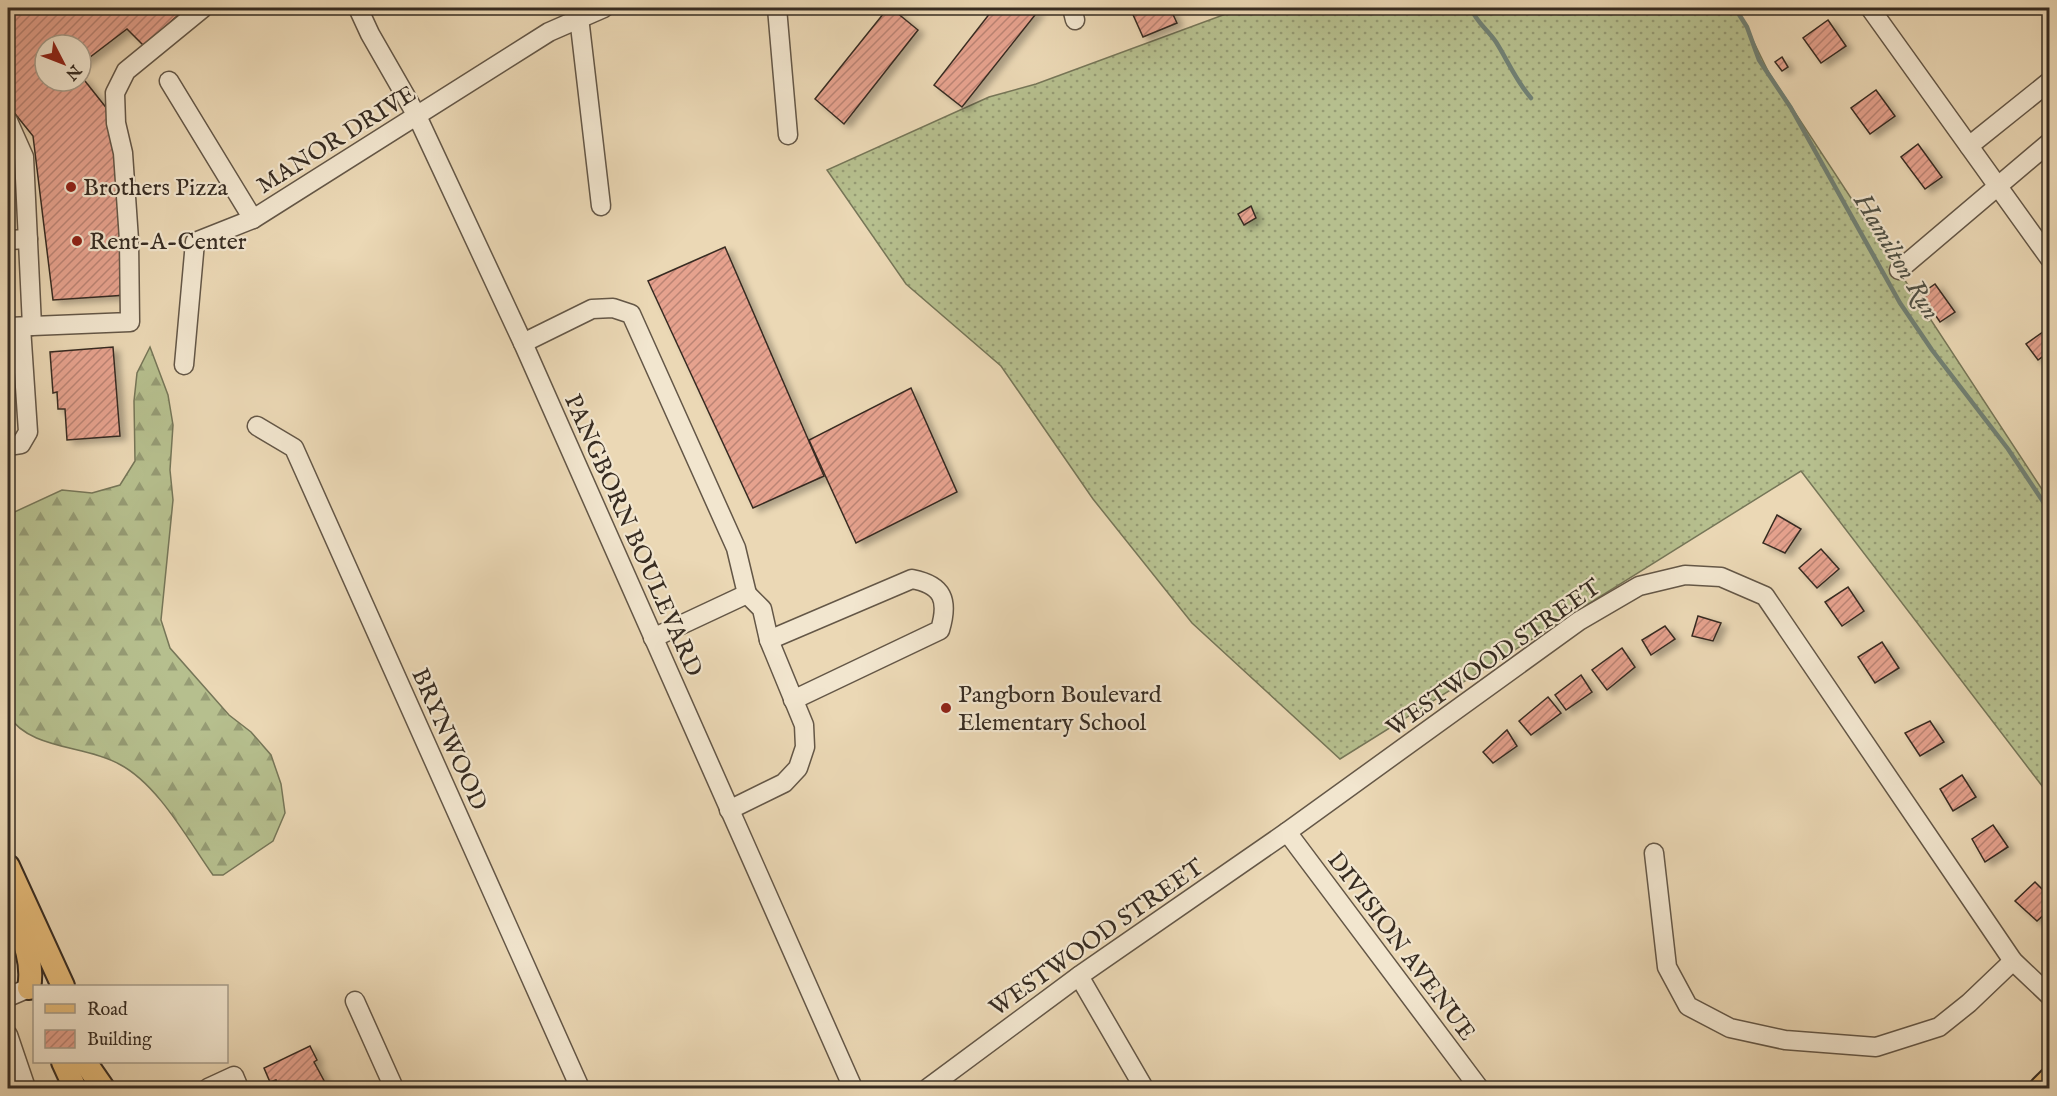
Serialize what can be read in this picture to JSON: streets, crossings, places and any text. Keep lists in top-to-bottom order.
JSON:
{
  "streets": {
    "street": [
      "MANOR DRIVE",
      "PANGBORN BOULEVARD",
      "WESTWOOD STREET",
      "BRYNWOOD",
      "DIVISION AVENUE"
    ]
  },
  "crossings": [
    ["MANOR DRIVE", "PANGBORN BOULEVARD"],
    ["WESTWOOD STREET", "DIVISION AVENUE"]
  ],
  "water": ["Hamilton Run"],
  "places": ["Brothers Pizza", "Rent-A-Center", "Pangborn Boulevard Elementary School"],
  "legend": ["Road", "Building"],
  "north": "bottom right"
}
